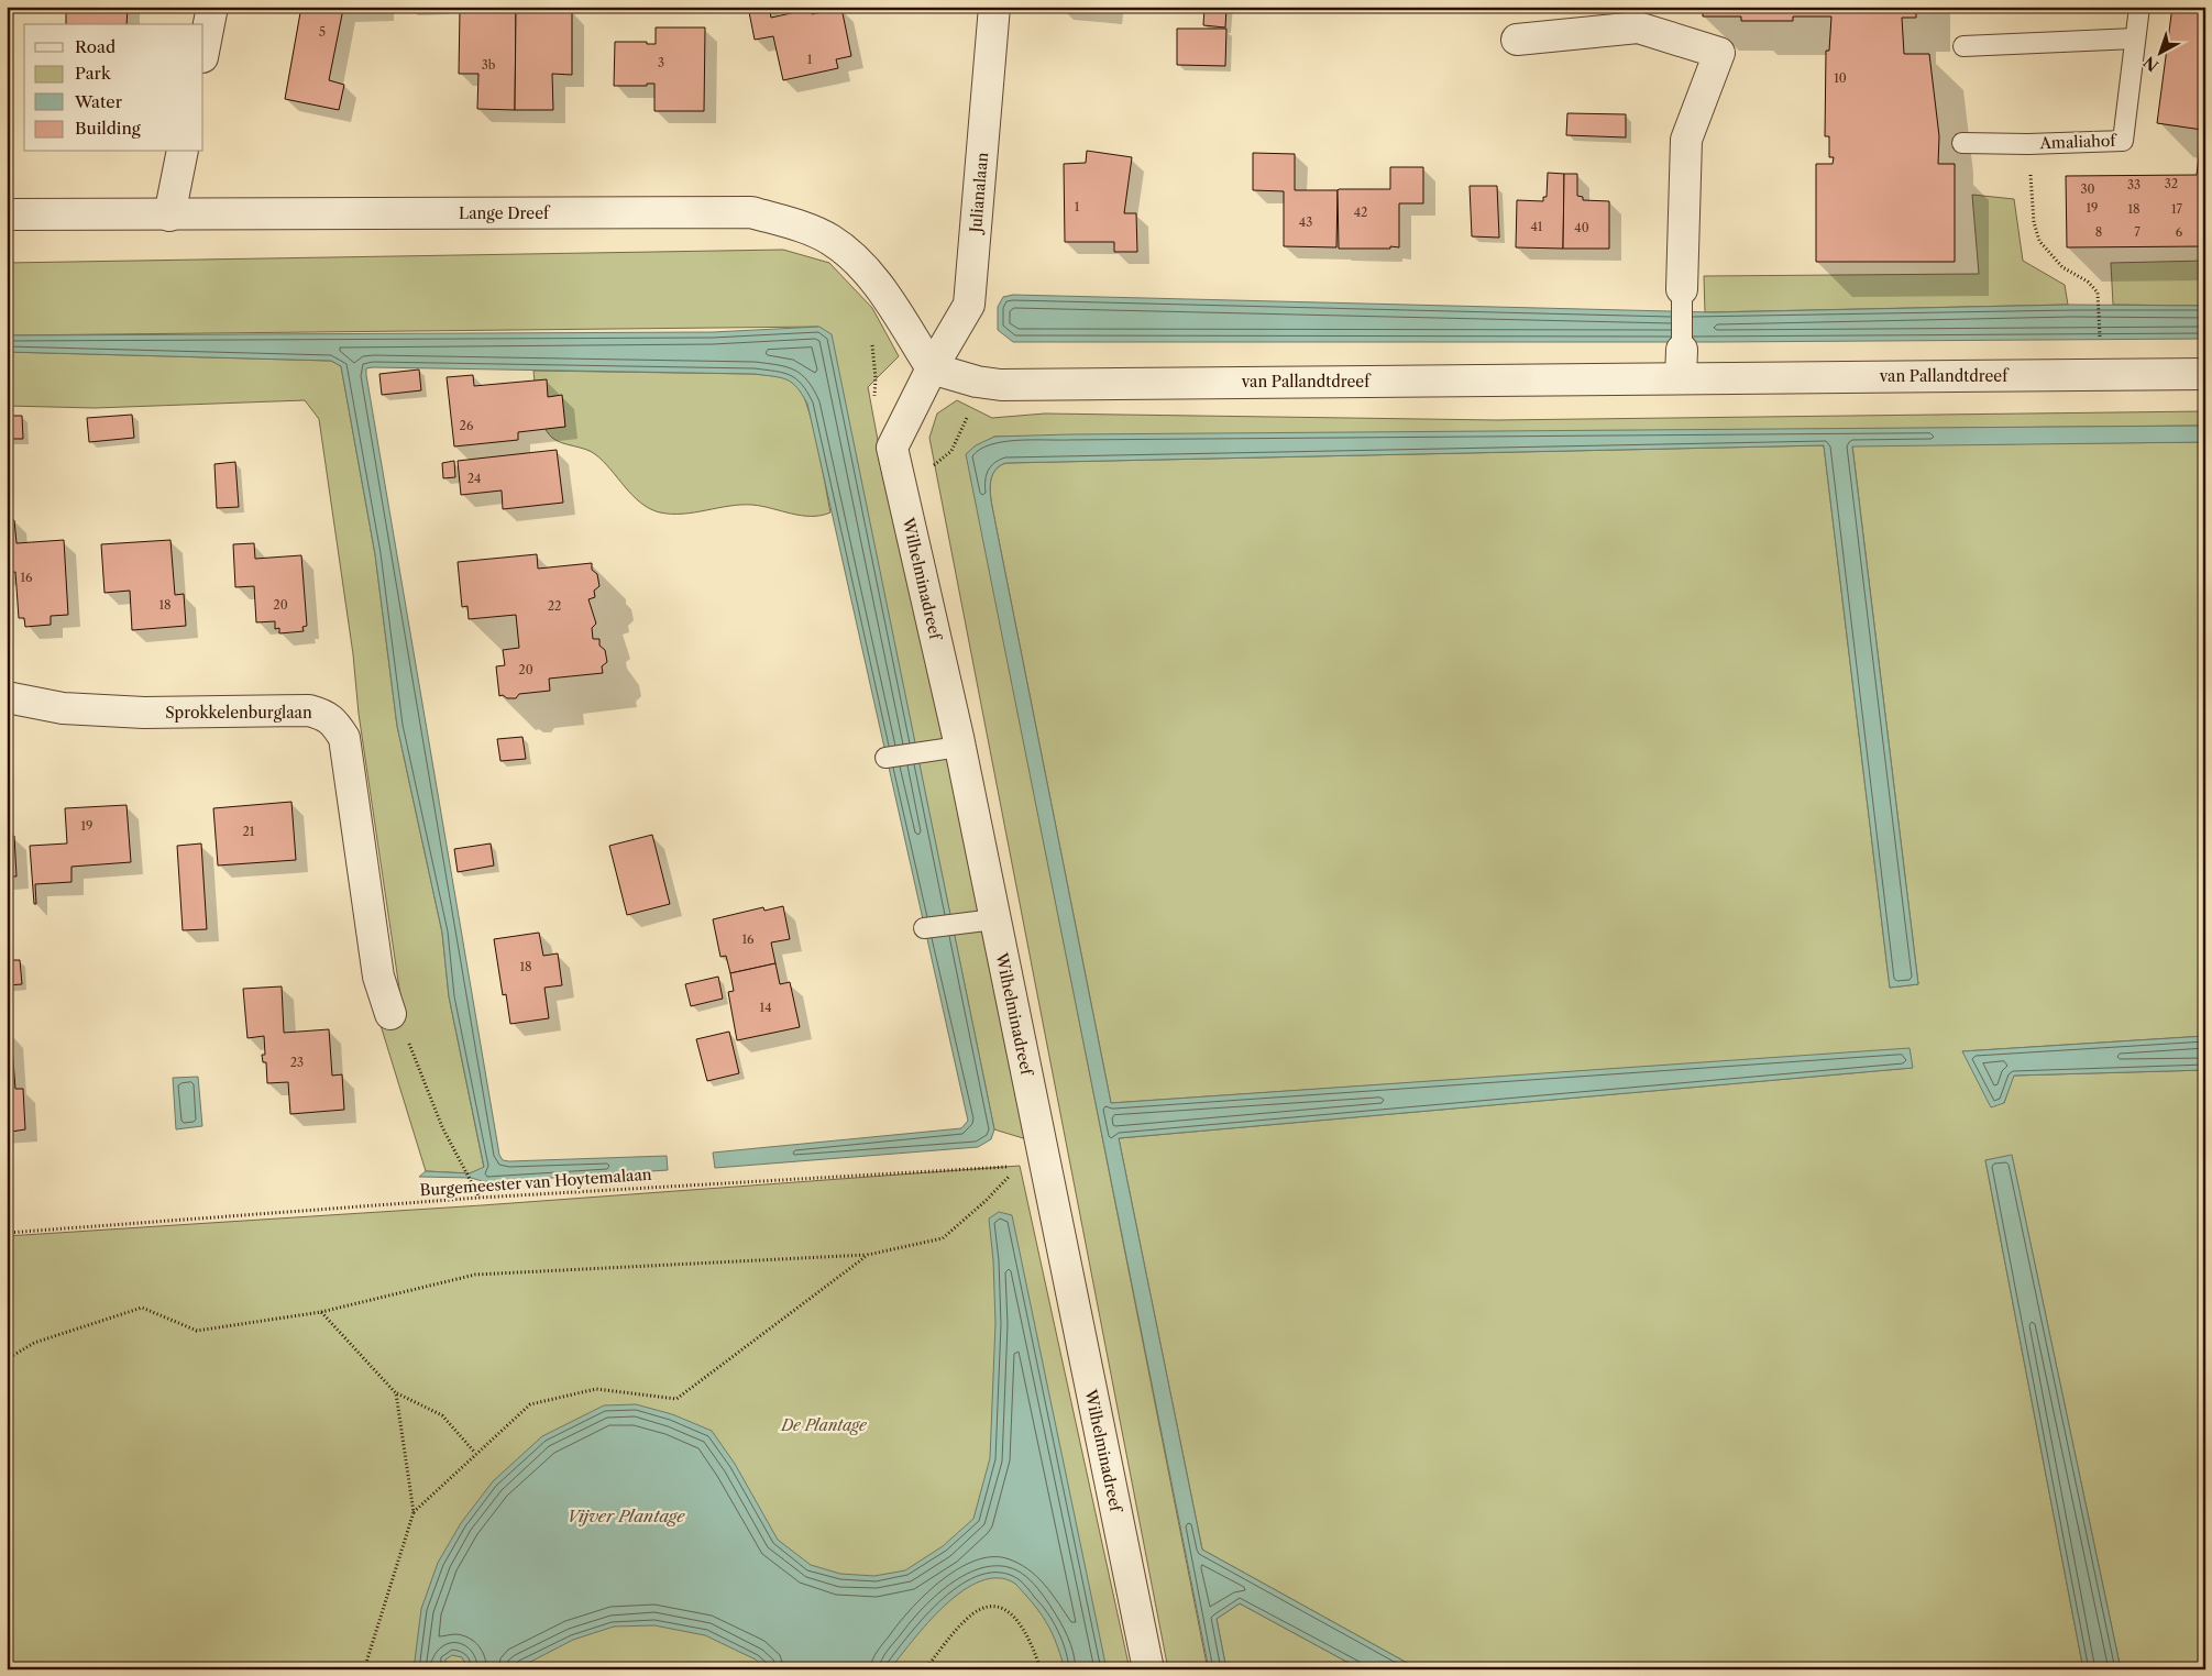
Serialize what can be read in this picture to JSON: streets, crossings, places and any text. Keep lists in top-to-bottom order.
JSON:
{
  "streets": {
    "street": [
      "Julianalaan",
      "Lange Dreef",
      "van Pallandtdreef",
      "Wilhelminadreef",
      "Sprokkelenburglaan"
    ],
    "lane": ["Amaliahof"],
    "path": ["Burgemeester van Hoytemalaan"]
  },
  "crossings": [
    ["Julianalaan", "Lange Dreef"],
    ["Julianalaan", "van Pallandtdreef"],
    ["Julianalaan", "Wilhelminadreef"],
    ["Lange Dreef", "van Pallandtdreef"],
    ["Lange Dreef", "Wilhelminadreef"],
    ["van Pallandtdreef", "Wilhelminadreef"],
    ["Wilhelminadreef", "Burgemeester van Hoytemalaan"]
  ],
  "water": ["Vijver Plantage"],
  "parks": ["De Plantage"],
  "house_numbers": [
    "5",
    "1",
    "3",
    "3b",
    "10",
    "32",
    "33",
    "30",
    "1",
    "19",
    "18",
    "17",
    "42",
    "43",
    "41",
    "40",
    "8",
    "7",
    "6",
    "26",
    "24",
    "16",
    "18",
    "20",
    "22",
    "20",
    "19",
    "21",
    "16",
    "18",
    "14",
    "23"
  ],
  "legend": [
    "Road",
    "Park",
    "Water",
    "Building"
  ],
  "north": "bottom left"
}
